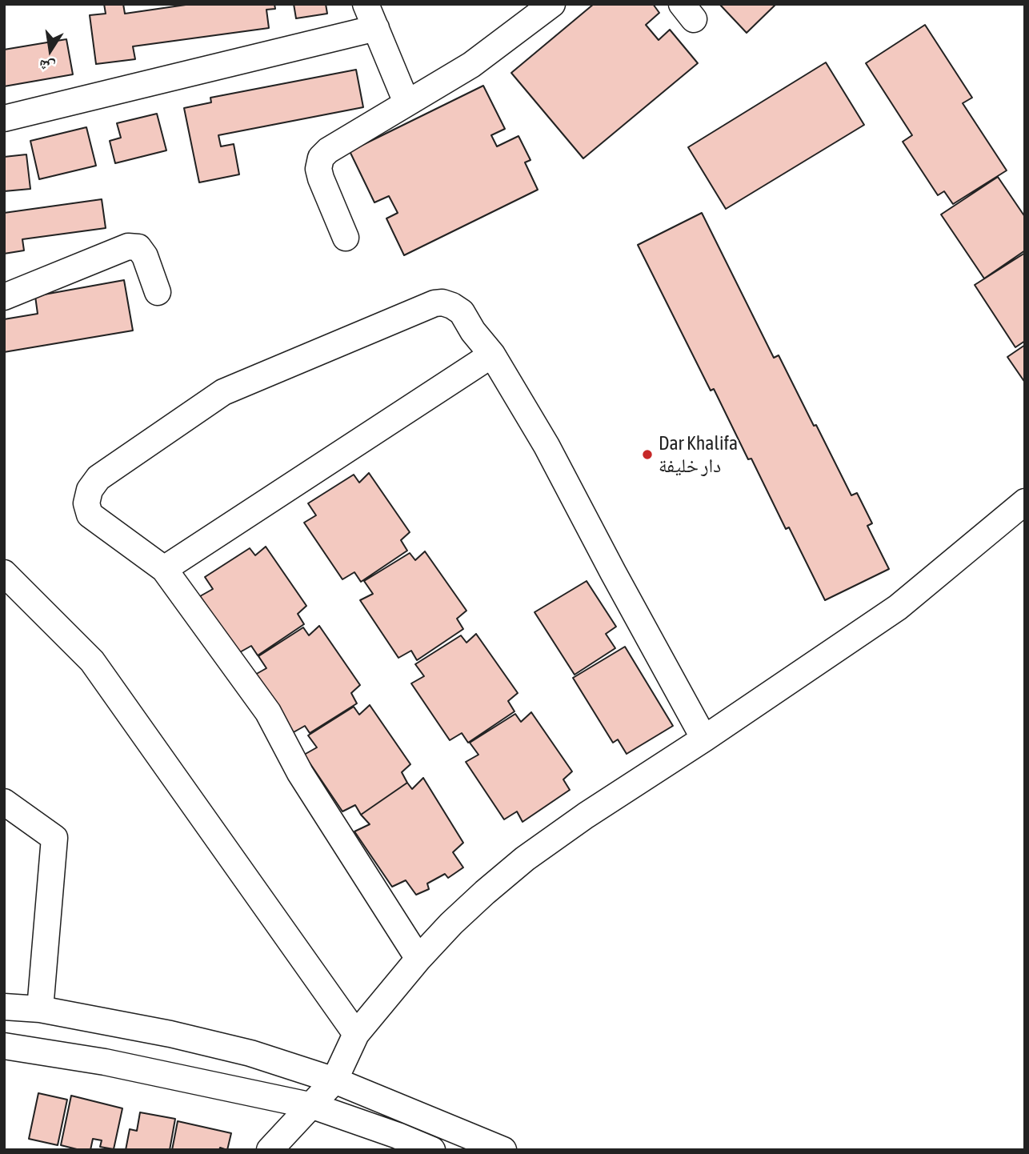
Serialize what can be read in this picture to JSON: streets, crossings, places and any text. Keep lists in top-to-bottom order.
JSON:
{
  "places": ["Dar Khalifa دار خليفة"],
  "north": "bottom"
}
